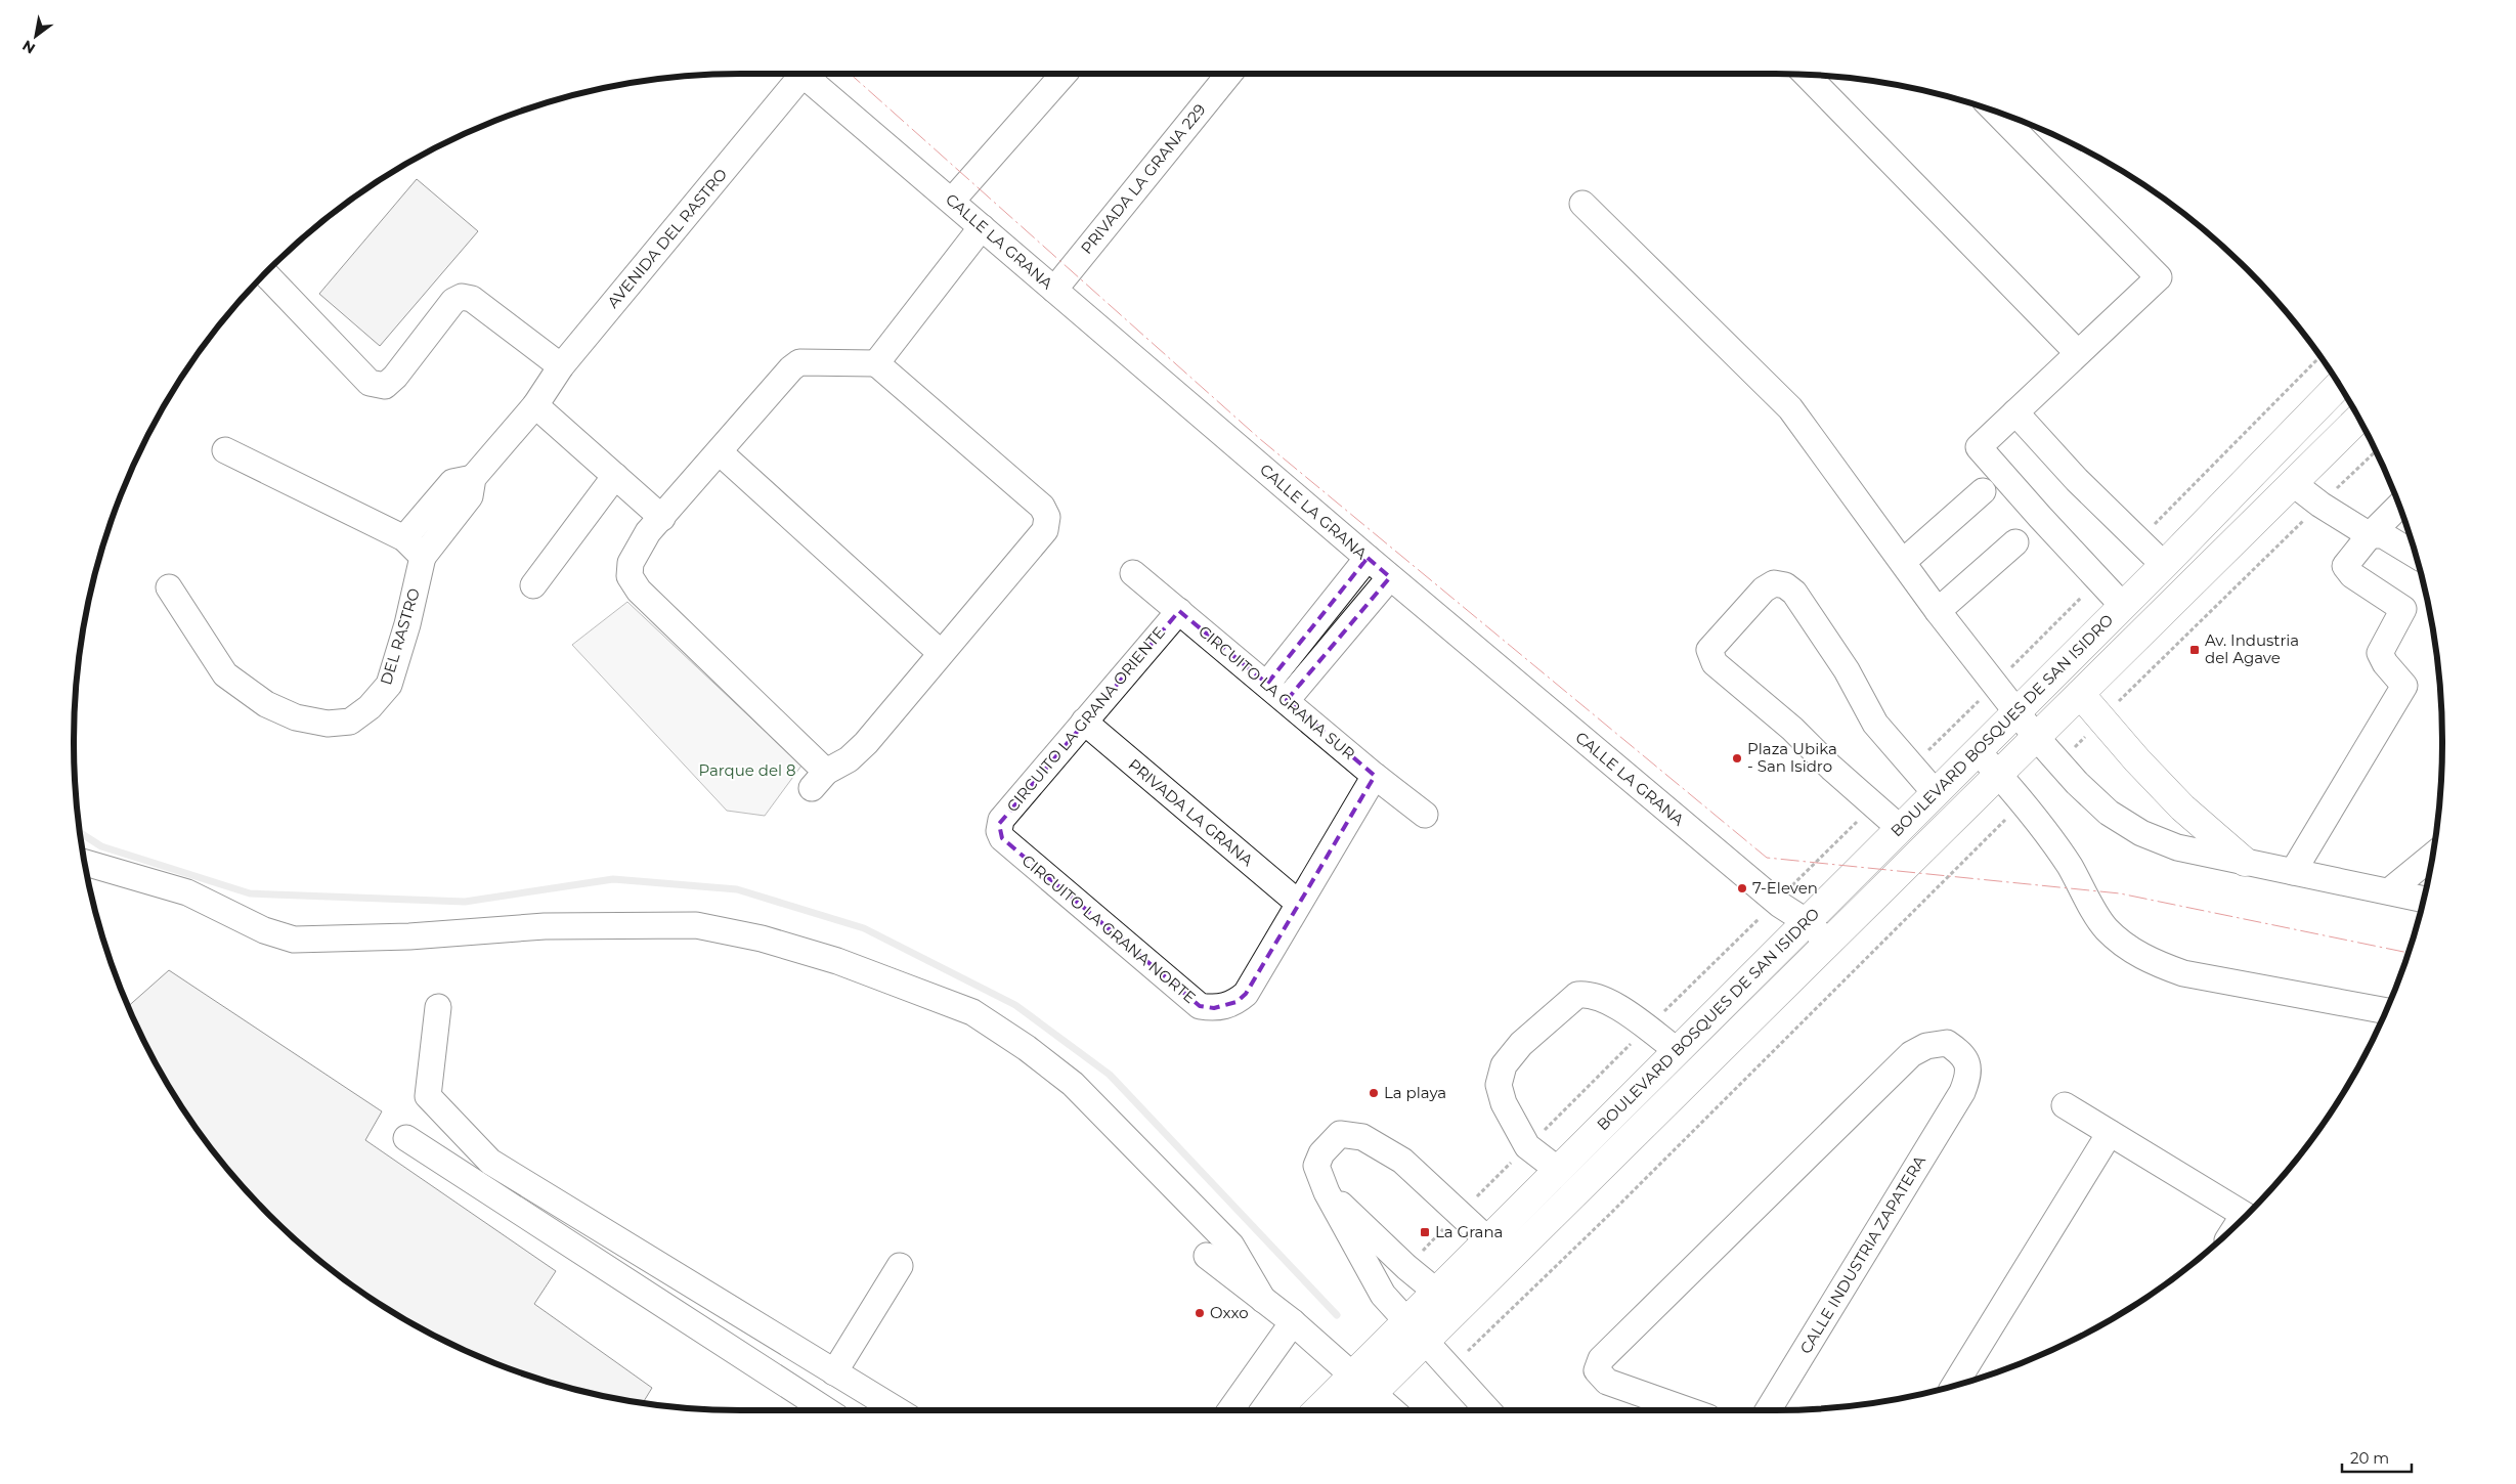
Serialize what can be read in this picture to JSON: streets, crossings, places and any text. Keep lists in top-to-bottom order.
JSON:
{
  "streets": {
    "main road": ["BOULEVARD BOSQUES DE SAN ISIDRO"],
    "street": [
      "PRIVADA LA GRANA 229",
      "AVENIDA DEL RASTRO",
      "CALLE LA GRANA",
      "DEL RASTRO",
      "CIRCUITO LA GRANA SUR",
      "CIRCUITO LA GRANA ORIENTE",
      "PRIVADA LA GRANA",
      "CIRCUITO LA GRANA NORTE",
      "CALLE INDUSTRIA ZAPATERA"
    ]
  },
  "crossings": [
    ["PRIVADA LA GRANA 229", "CALLE LA GRANA"],
    ["AVENIDA DEL RASTRO", "DEL RASTRO"],
    ["CALLE LA GRANA", "BOULEVARD BOSQUES DE SAN ISIDRO"],
    ["CIRCUITO LA GRANA SUR", "CIRCUITO LA GRANA ORIENTE"],
    ["CIRCUITO LA GRANA ORIENTE", "PRIVADA LA GRANA"],
    ["CIRCUITO LA GRANA ORIENTE", "CIRCUITO LA GRANA NORTE"],
    ["PRIVADA LA GRANA", "CIRCUITO LA GRANA NORTE"]
  ],
  "parks": ["Parque del 8"],
  "places": {
    "transit": ["Av. Industria del Agave", "La Grana"],
    "other": [
      "Plaza Ubika - San Isidro",
      "7-Eleven",
      "La playa",
      "Oxxo"
    ]
  },
  "scale_bar": "20 m",
  "north": "bottom left"
}
